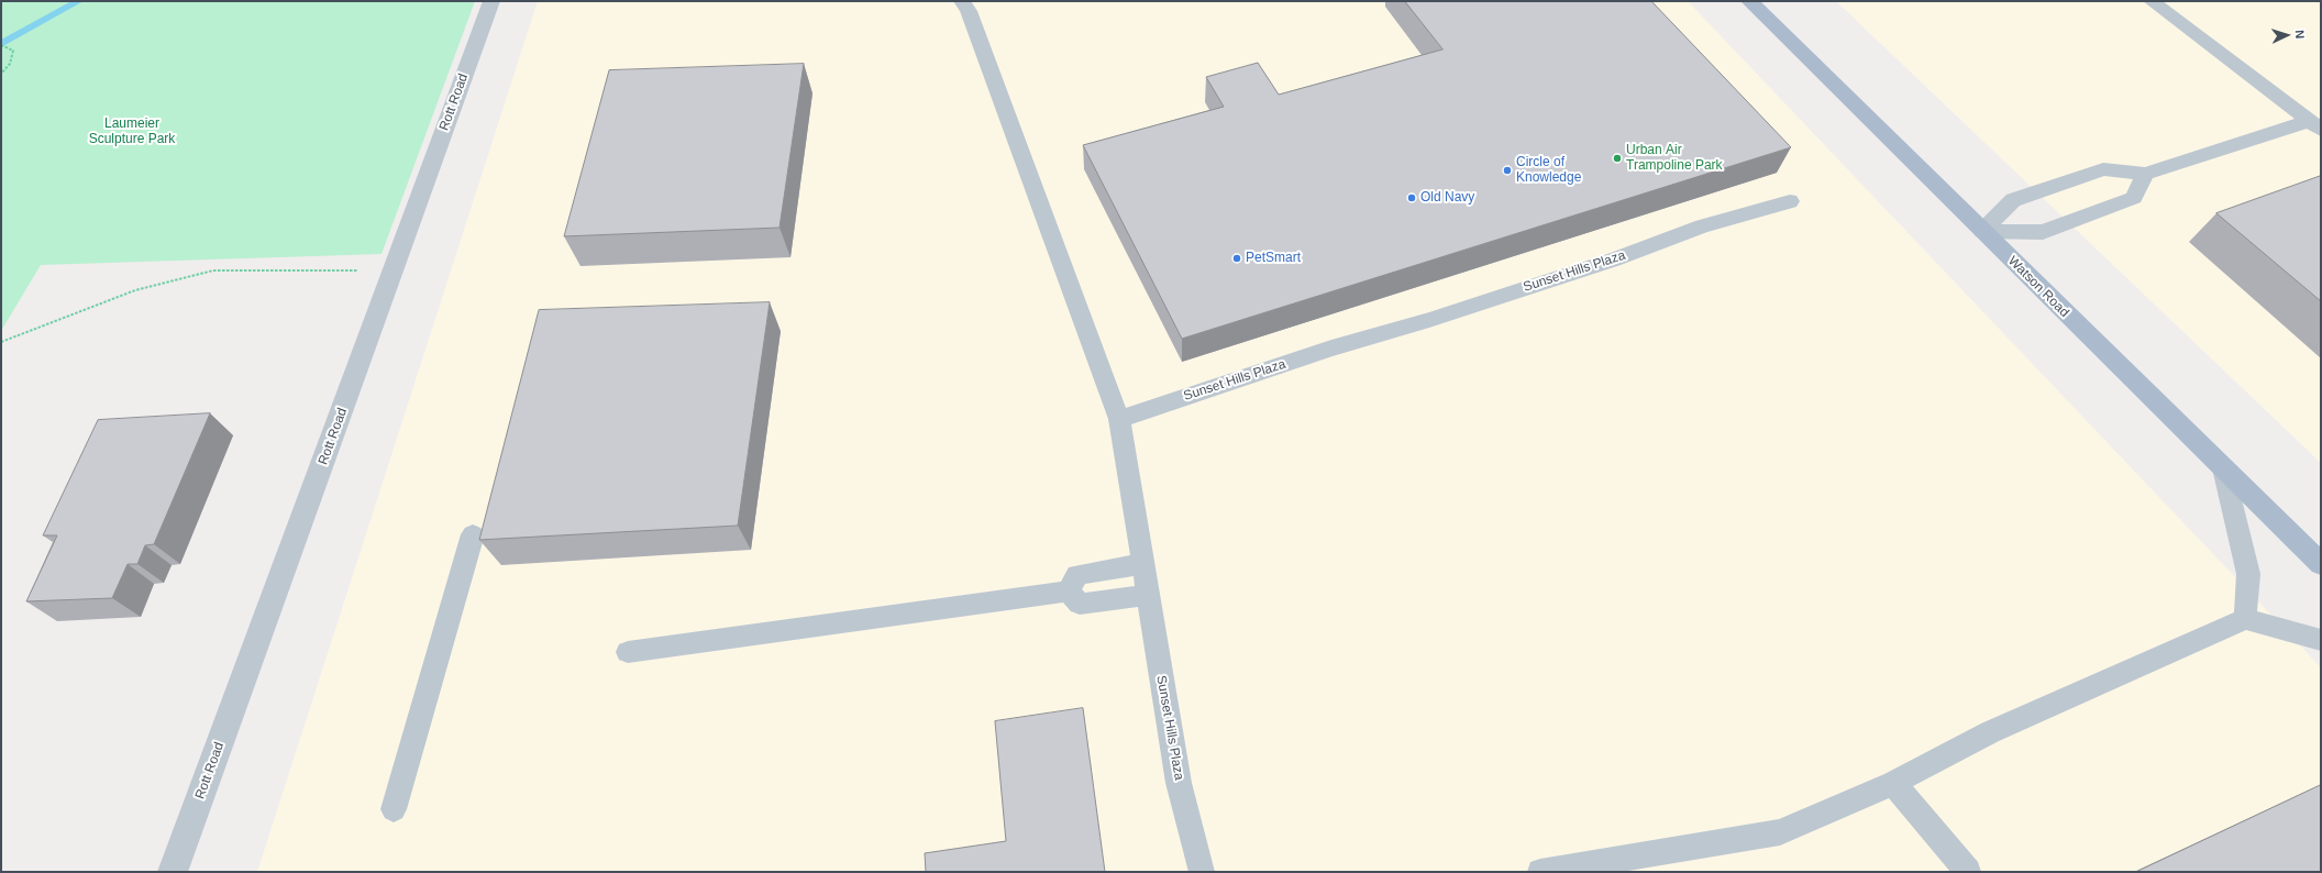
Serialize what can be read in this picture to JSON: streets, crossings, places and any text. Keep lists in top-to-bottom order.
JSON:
{
  "streets": {
    "main road": ["Watson Road"],
    "street": ["Rott Road"],
    "lane": ["Sunset Hills Plaza"]
  },
  "parks": ["Laumeier Sculpture Park"],
  "places": [
    "Urban Air Trampoline Park",
    "Circle of Knowledge",
    "Old Navy",
    "PetSmart"
  ],
  "north": "right"
}
